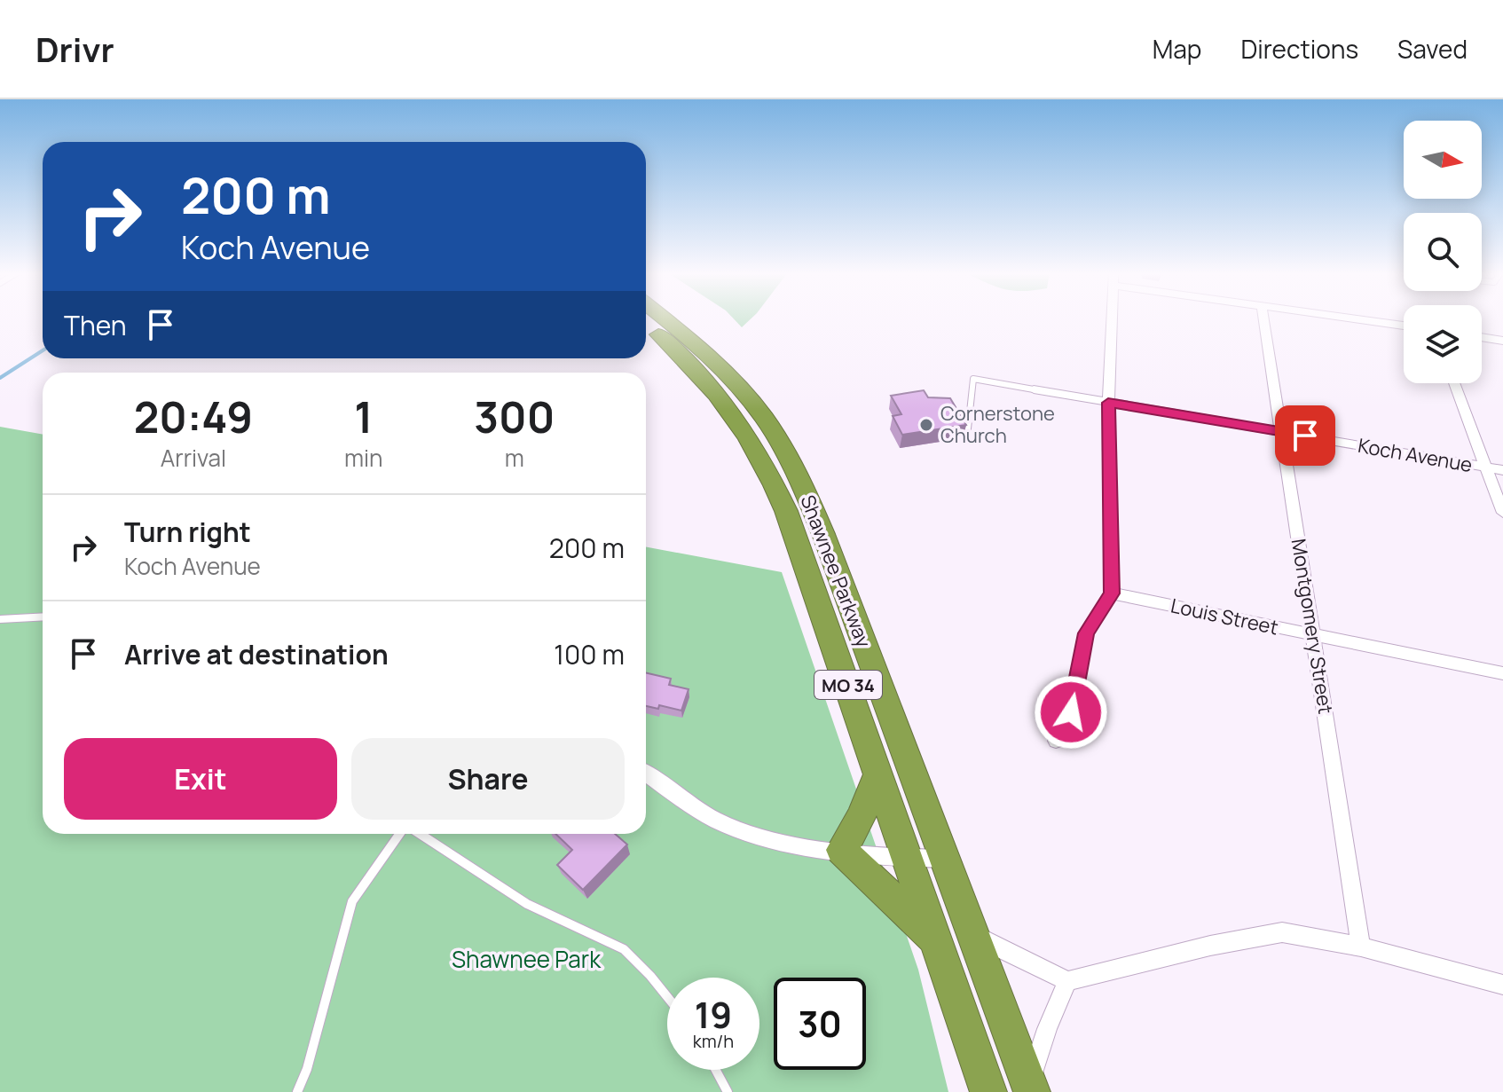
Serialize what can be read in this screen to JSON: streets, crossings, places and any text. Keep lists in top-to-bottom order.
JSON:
{
  "streets": {
    "highway": ["Shawnee Parkway", "MO 34"],
    "street": ["Koch Avenue", "Louis Street", "Montgomery Street"]
  },
  "crossings": [
    ["Koch Avenue", "Montgomery Street"],
    ["Louis Street", "Montgomery Street"]
  ],
  "parks": ["Shawnee Park"],
  "places": ["Cornerstone Church"],
  "north": "right",
  "page": {
    "header": "Drivr",
    "nav": ["Map", "Directions", "Saved"],
    "turn": ["200 m", "Koch Avenue"],
    "then": "Then",
    "eta": [
      "20:49",
      "Arrival",
      "1",
      "min",
      "300",
      "m"
    ],
    "list": [
      {
        "name": "Turn right",
        "note": "Koch Avenue",
        "value": "200 m"
      },
      {
        "name": "Arrive at destination",
        "value": "100 m"
      }
    ],
    "buttons": ["Exit", "Share"],
    "speed": "19 km/h",
    "limit": "30"
  }
}
